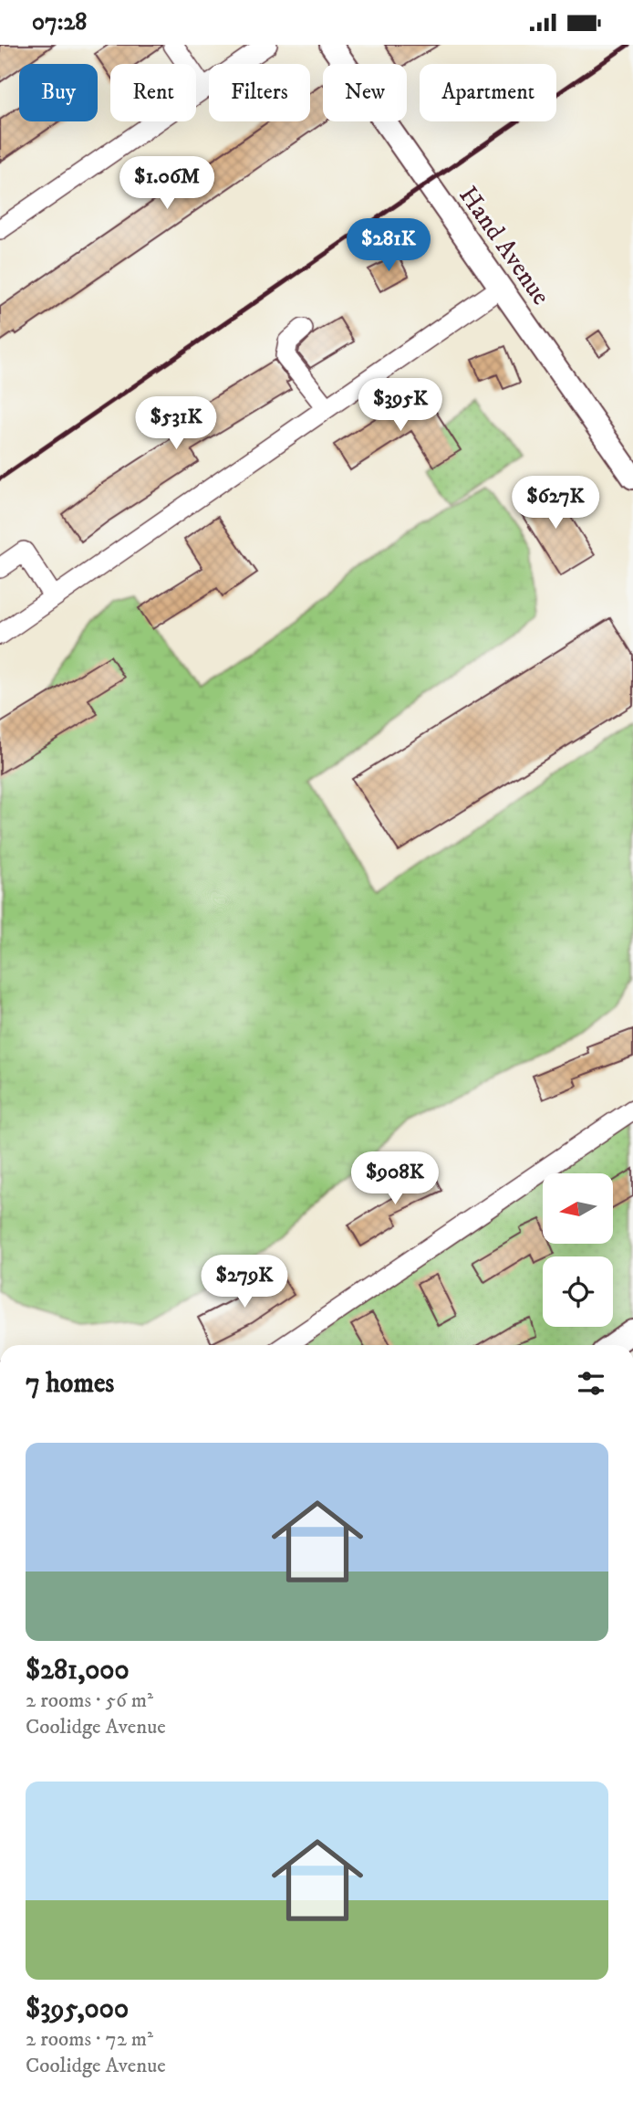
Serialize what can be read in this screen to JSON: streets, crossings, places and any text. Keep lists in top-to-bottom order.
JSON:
{
  "streets": {
    "street": ["Hand Avenue"]
  },
  "north": "left",
  "page": {
    "status": "07:28",
    "chip": [
      "Buy",
      "Rent",
      "Filters",
      "New",
      "Apartment"
    ],
    "price": [
      "$1.06M",
      "$281K",
      "$395K",
      "$531K",
      "$627K",
      "$908K",
      "$279K"
    ],
    "heading": "7 homes",
    "list": [
      {
        "name": "$281,000",
        "note": "2 rooms · 56 m² · Coolidge Avenue"
      },
      {
        "name": "$395,000",
        "note": "2 rooms · 72 m² · Coolidge Avenue"
      }
    ]
  }
}
